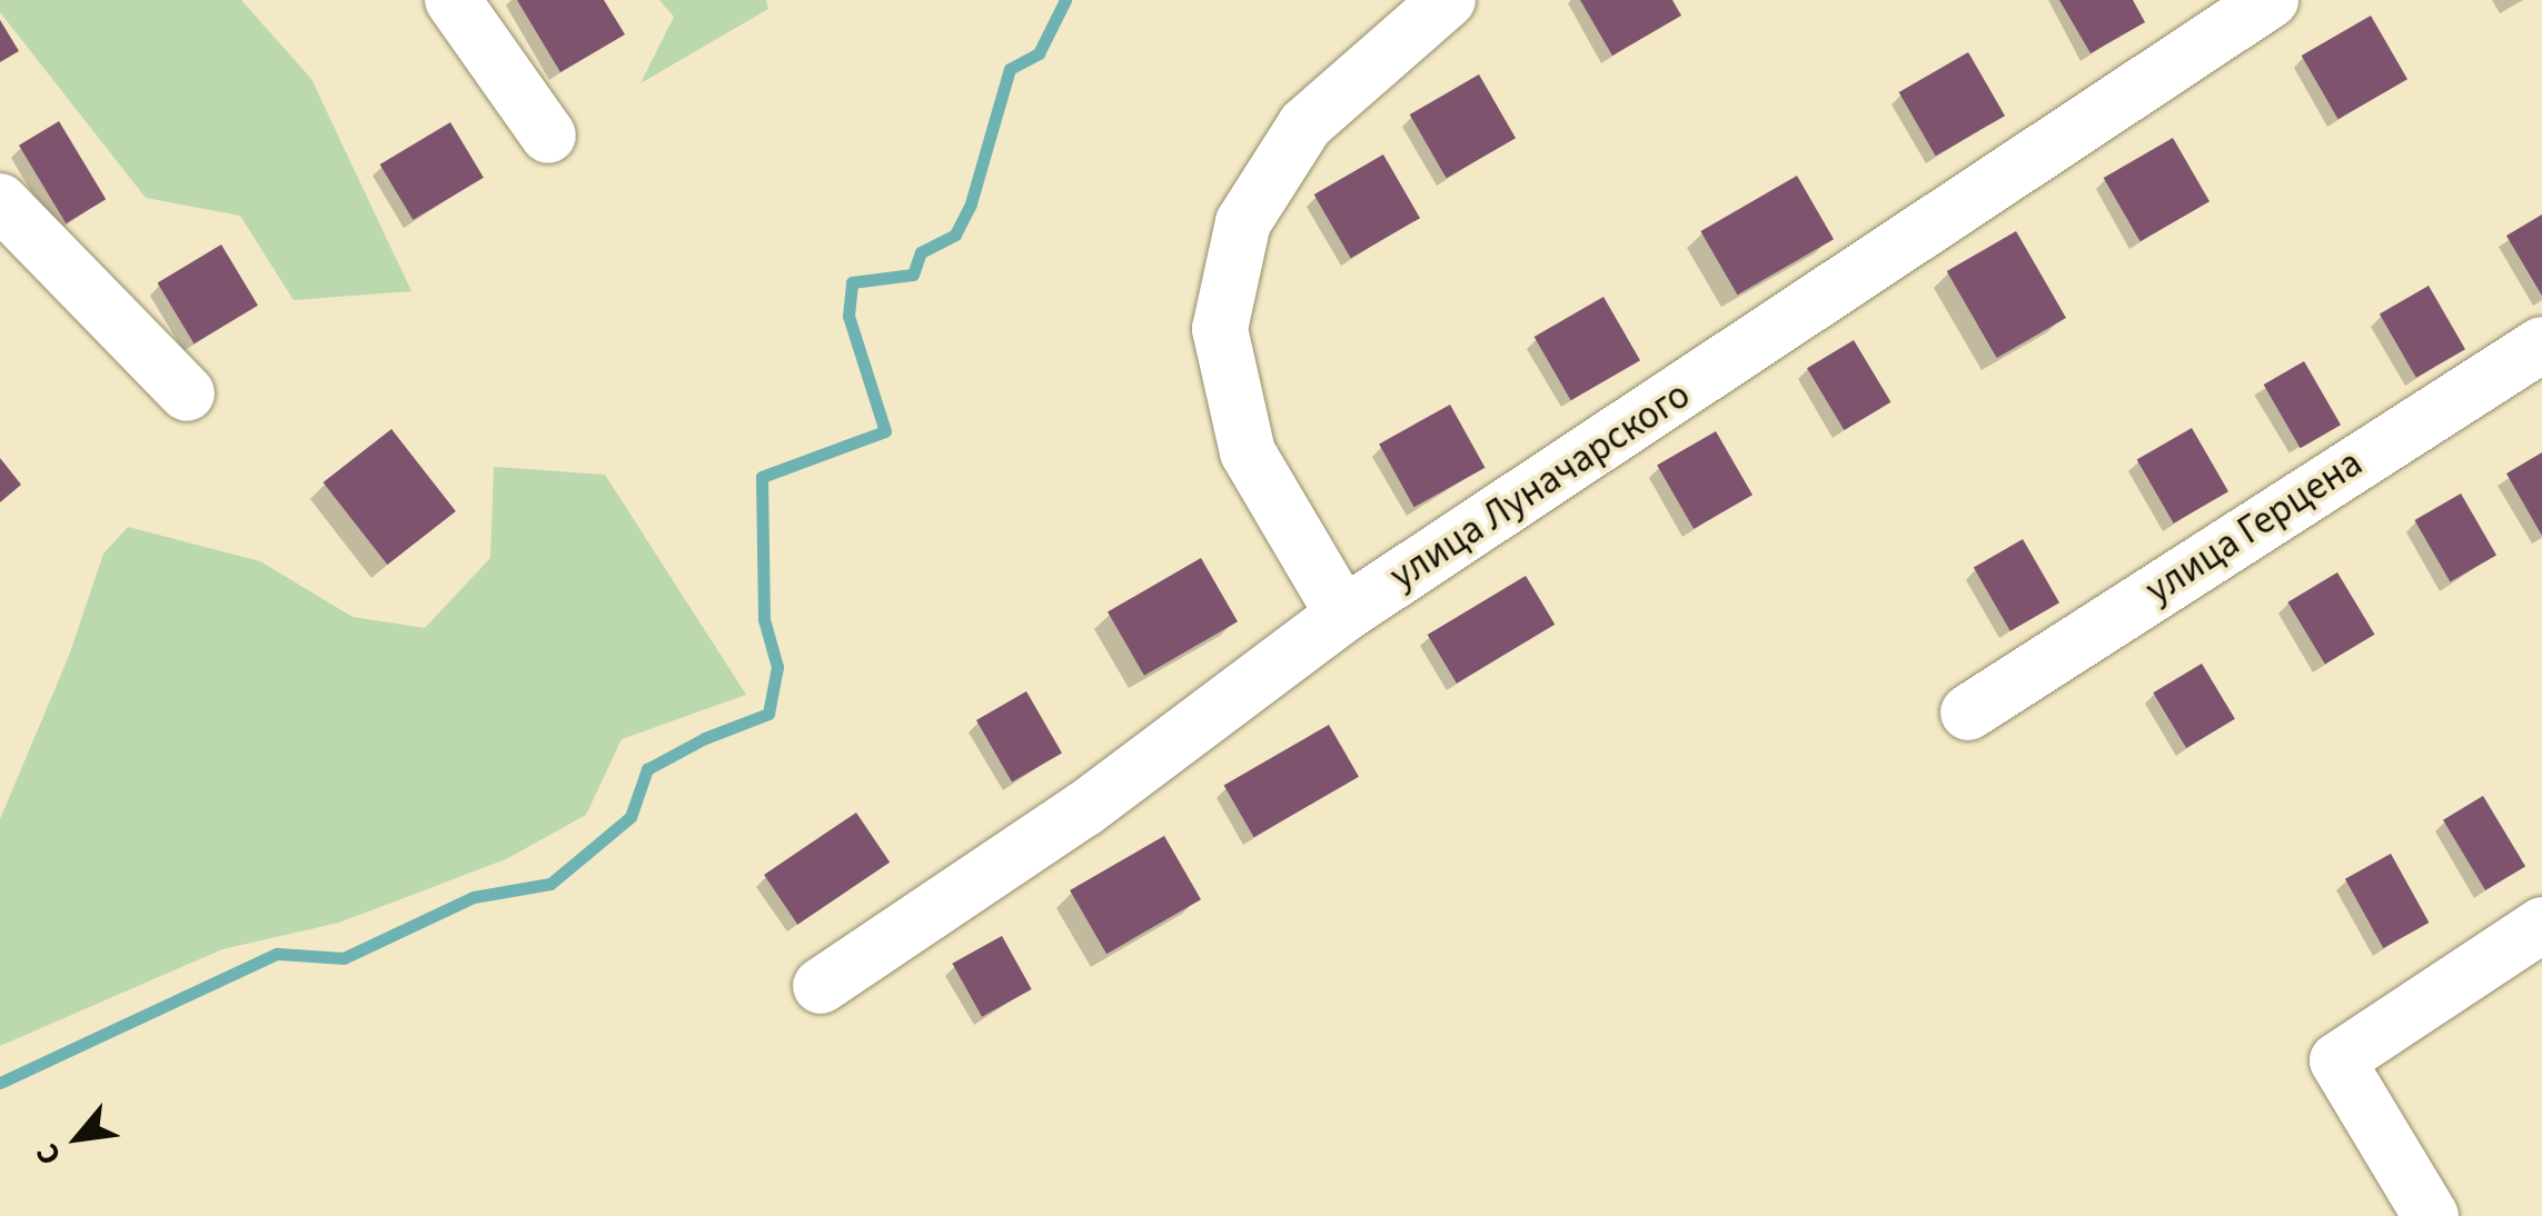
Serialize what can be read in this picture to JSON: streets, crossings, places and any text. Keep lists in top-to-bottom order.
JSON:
{
  "streets": {
    "street": ["улица Луначарского", "улица Герцена"]
  },
  "north": "bottom left"
}
